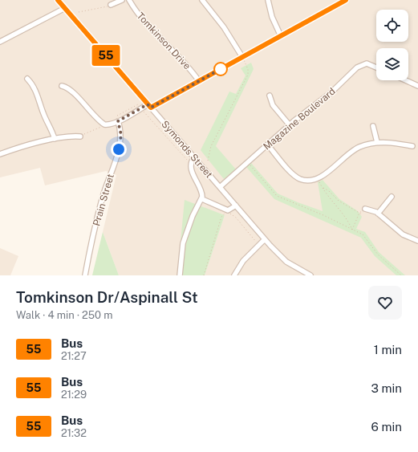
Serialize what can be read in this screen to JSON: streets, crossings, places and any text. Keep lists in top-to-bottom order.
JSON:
{
  "streets": {
    "street": [
      "Tomkinson Drive",
      "Magazine Boulevard",
      "Symonds Street",
      "Prain Street"
    ]
  },
  "crossings": [
    ["Magazine Boulevard", "Symonds Street"]
  ],
  "lines": ["bus line 55"],
  "page": {
    "on_map": "55",
    "heading": ["Tomkinson Dr/Aspinall St", "Walk · 4 min · 250 m"],
    "list": [
      {
        "mark": "55",
        "name": "Bus",
        "note": "21:27",
        "value": "1 min"
      },
      {
        "mark": "55",
        "name": "Bus",
        "note": "21:29",
        "value": "3 min"
      },
      {
        "mark": "55",
        "name": "Bus",
        "note": "21:32",
        "value": "6 min"
      }
    ]
  }
}
